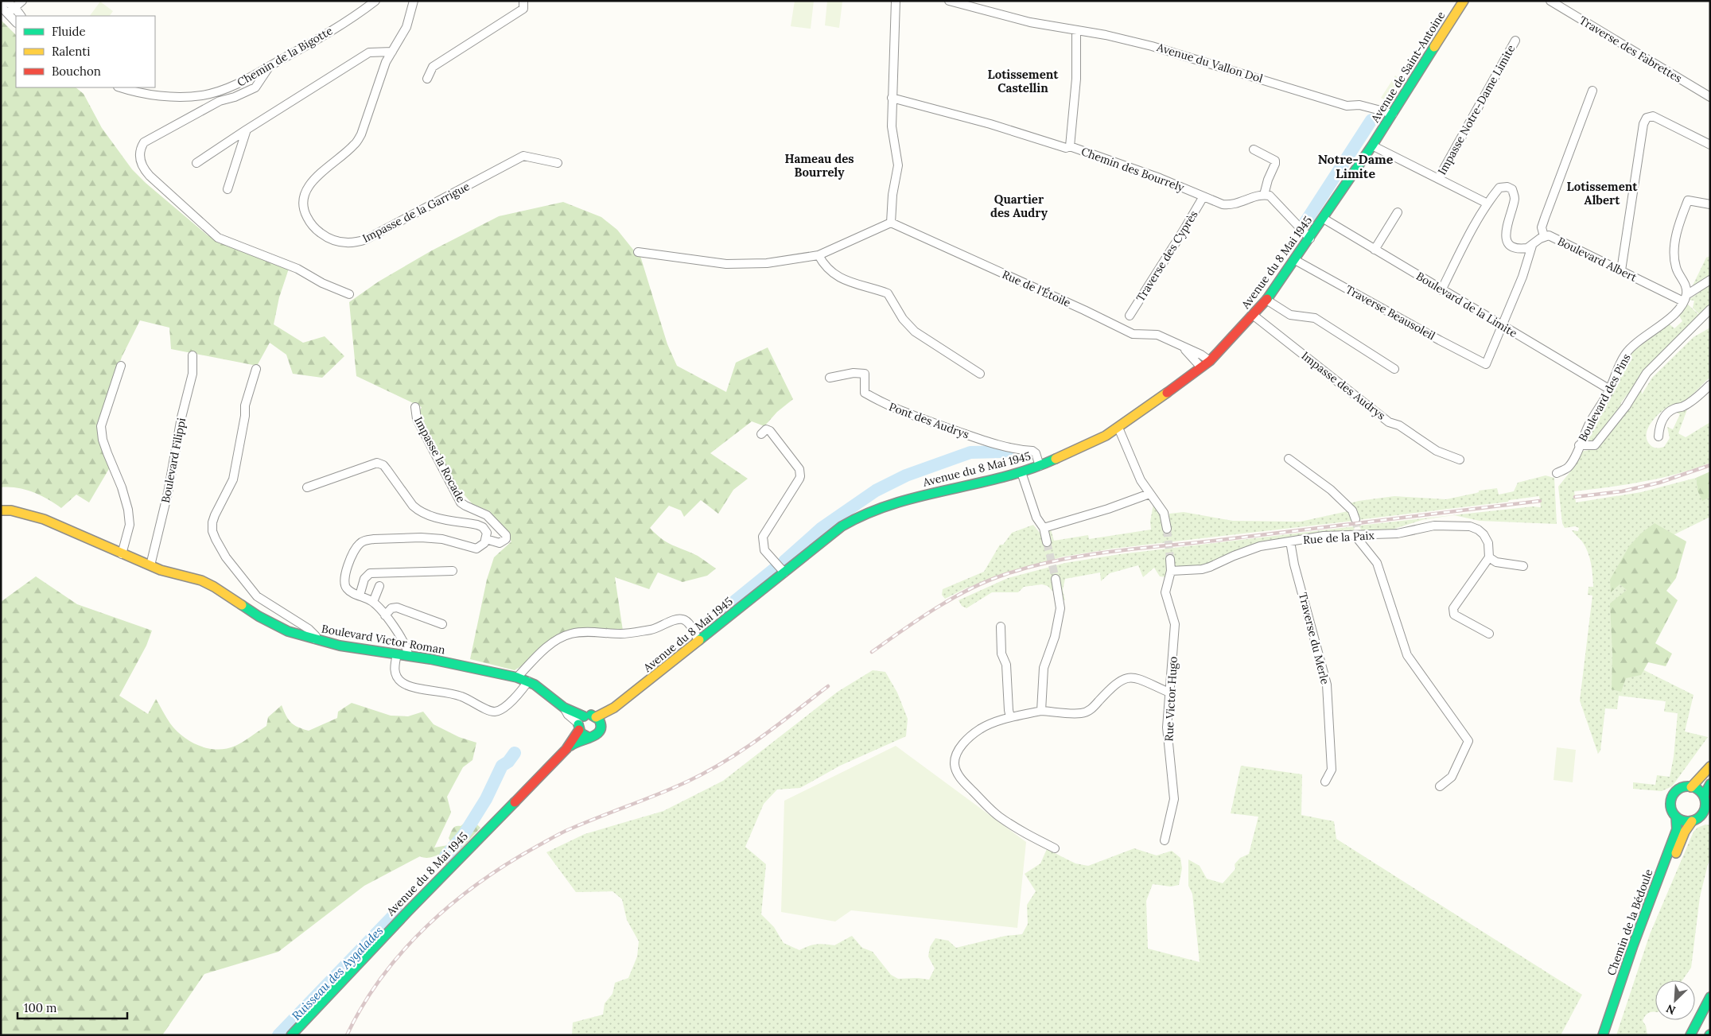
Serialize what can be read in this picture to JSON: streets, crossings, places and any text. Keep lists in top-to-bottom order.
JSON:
{
  "streets": {
    "main road": [
      "Avenue de Saint-Antoine",
      "Avenue du 8 Mai 1945",
      "Boulevard Victor Roman",
      "Chemin de la Bédoule"
    ],
    "street": [
      "Traverse des Fabrettes",
      "Chemin de la Bigotte",
      "Avenue du Vallon Dol",
      "Impasse Notre-Dame Limite",
      "Chemin des Bourrely",
      "Impasse de la Garrigue",
      "Traverse des Cyprès",
      "Boulevard Albert",
      "Rue de l'Étoile",
      "Boulevard de la Limite",
      "Traverse Beausoleil",
      "Impasse des Audrys",
      "Boulevard des Pins",
      "Pont des Audrys",
      "Impasse la Rocade",
      "Boulevard Filippi",
      "Rue de la Paix",
      "Traverse du Merle",
      "Rue Victor Hugo"
    ]
  },
  "crossings": [
    ["Avenue du Vallon Dol", "Avenue de Saint-Antoine"],
    ["Avenue de Saint-Antoine", "Avenue du 8 Mai 1945"],
    ["Chemin des Bourrely", "Traverse des Cyprès"],
    ["Boulevard Albert", "Boulevard des Pins"],
    ["Avenue du 8 Mai 1945", "Rue de l'Étoile"],
    ["Avenue du 8 Mai 1945", "Boulevard de la Limite"],
    ["Avenue du 8 Mai 1945", "Traverse Beausoleil"],
    ["Avenue du 8 Mai 1945", "Impasse des Audrys"],
    ["Avenue du 8 Mai 1945", "Pont des Audrys"],
    ["Avenue du 8 Mai 1945", "Boulevard Victor Roman"],
    ["Boulevard de la Limite", "Traverse Beausoleil"],
    ["Boulevard de la Limite", "Boulevard des Pins"],
    ["Boulevard Filippi", "Boulevard Victor Roman"],
    ["Rue de la Paix", "Traverse du Merle"],
    ["Rue de la Paix", "Rue Victor Hugo"]
  ],
  "districts": [
    "Lotissement Castellin",
    "Hameau des Bourrely",
    "Notre-Dame Limite",
    "Lotissement Albert",
    "Quartier des Audry"
  ],
  "water": ["Ruisseau des Aygalades"],
  "legend": ["Fluide", "Ralenti", "Bouchon"],
  "scale_bar": "100 m",
  "north": "bottom left"
}
